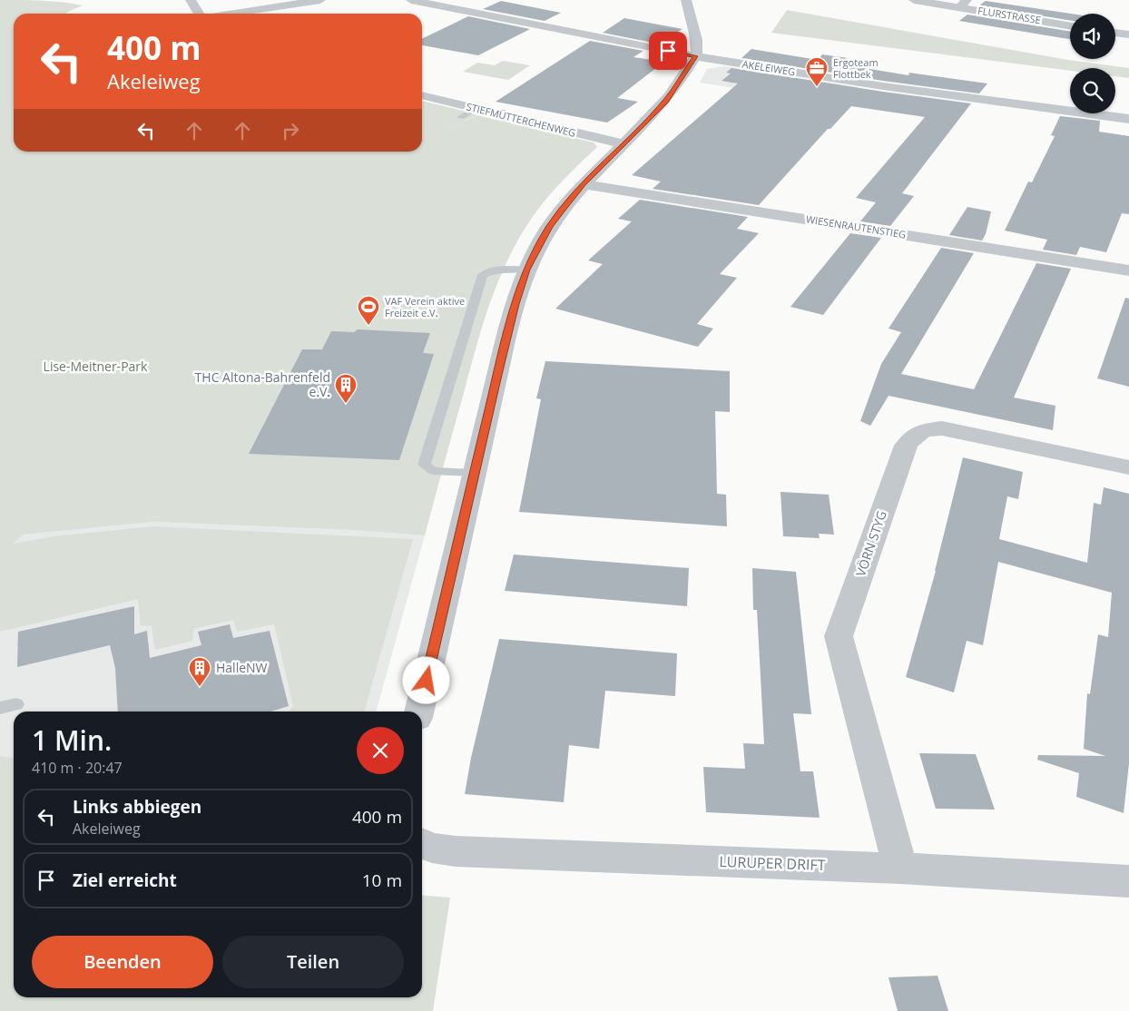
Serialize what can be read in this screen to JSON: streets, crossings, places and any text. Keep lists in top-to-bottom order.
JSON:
{
  "streets": {
    "street": [
      "FLURSTRASSE",
      "AKELEIWEG",
      "STIEFMÜTTERCHENWEG",
      "WIESENRAUTENSTIEG",
      "VÖRN STYG",
      "LURUPER DRIFT"
    ]
  },
  "crossings": [
    ["VÖRN STYG", "LURUPER DRIFT"]
  ],
  "parks": ["Lise-Meitner-Park"],
  "places": {
    "office": ["Ergoteam Flottbek"],
    "sports": ["VAF Verein aktive Freizeit e.V."],
    "building": ["THC Altona-Bahrenfeld e.V.", "HalleNW"]
  },
  "page": {
    "turn": ["400 m", "Akeleiweg"],
    "heading": ["1 Min.", "410 m · 20:47"],
    "list": [
      {
        "name": "Links abbiegen",
        "note": "Akeleiweg",
        "value": "400 m"
      },
      {
        "name": "Ziel erreicht",
        "value": "10 m"
      }
    ],
    "buttons": ["Beenden", "Teilen"]
  }
}
